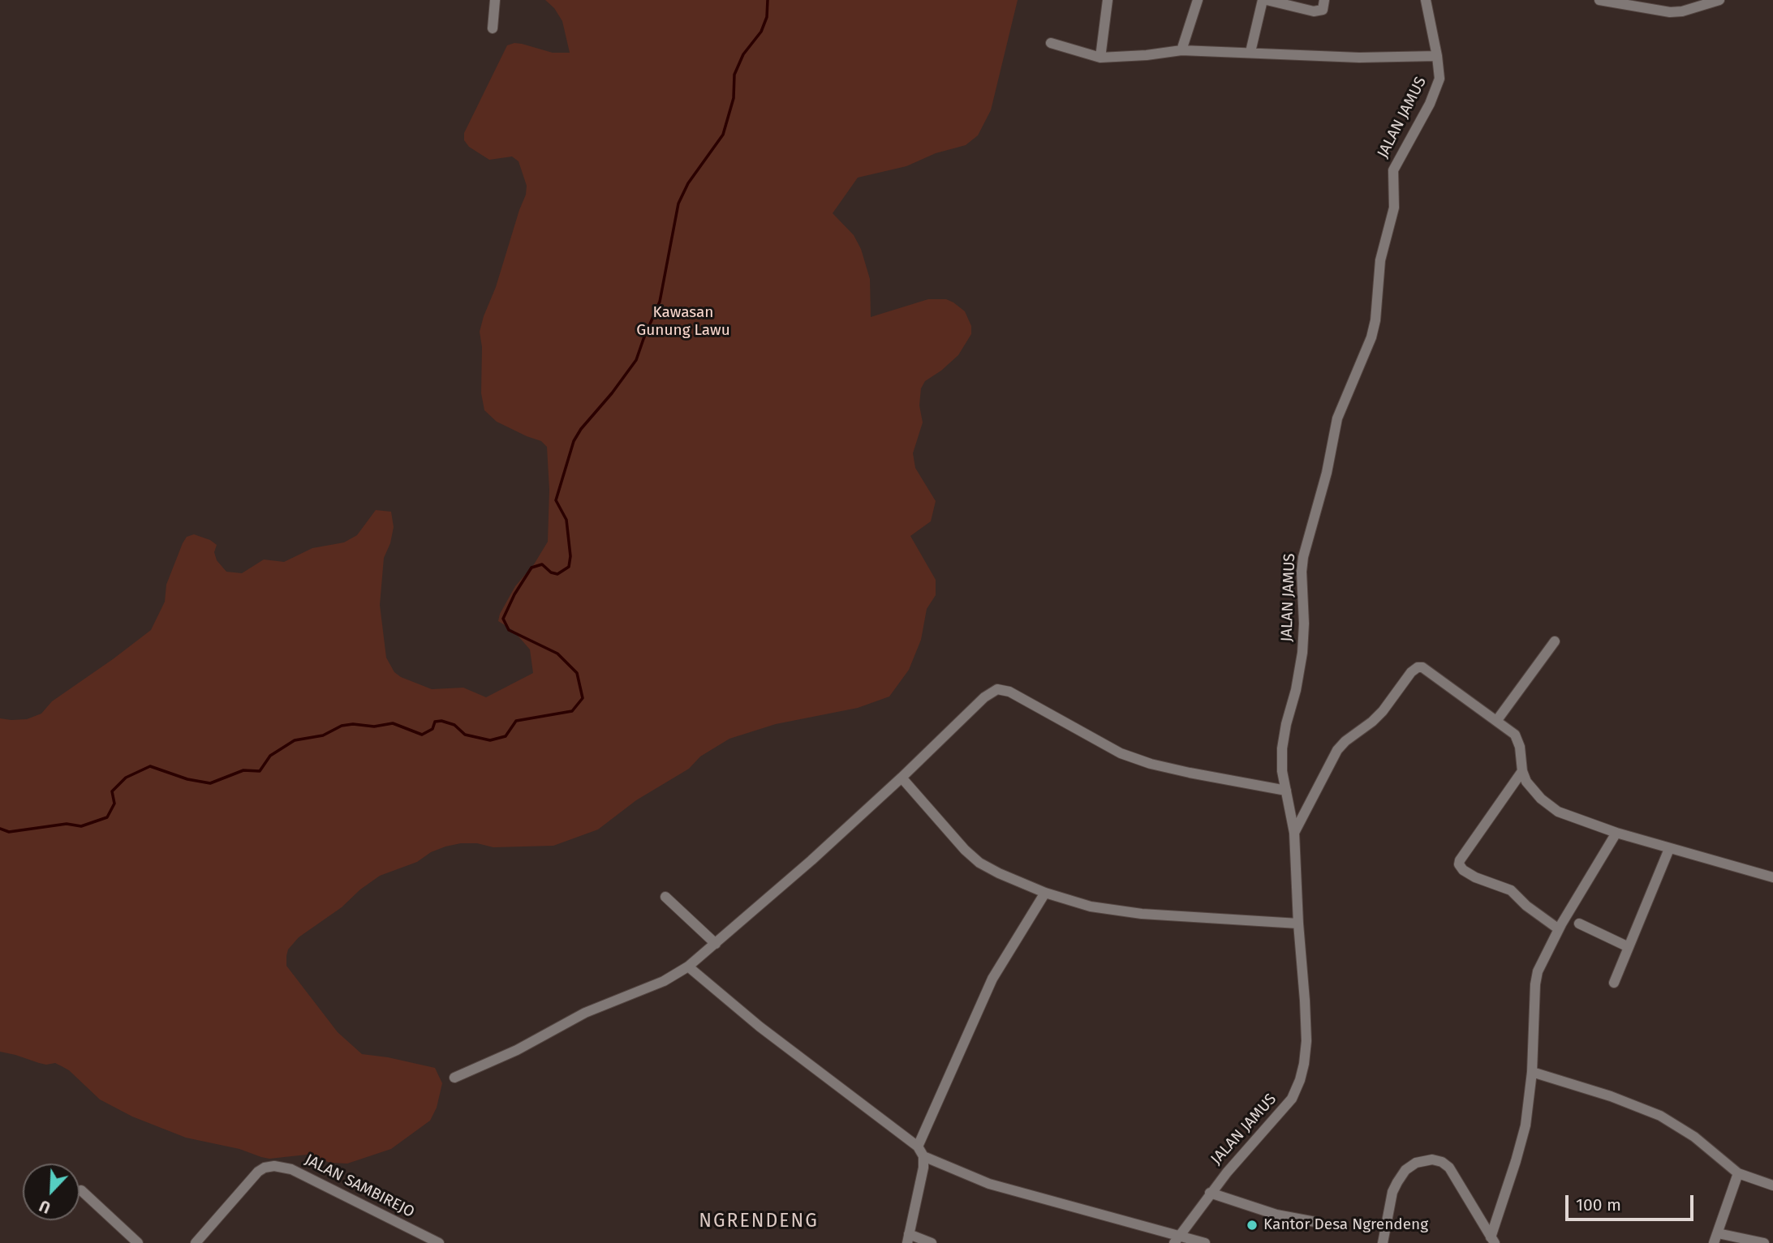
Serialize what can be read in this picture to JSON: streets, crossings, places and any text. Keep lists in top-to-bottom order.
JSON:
{
  "streets": {
    "street": ["JALAN JAMUS", "JALAN SAMBIREJO"]
  },
  "districts": ["NGRENDENG"],
  "parks": ["Kawasan Gunung Lawu"],
  "places": ["Kantor Desa Ngrendeng"],
  "scale_bar": "100 m",
  "north": "bottom left"
}
